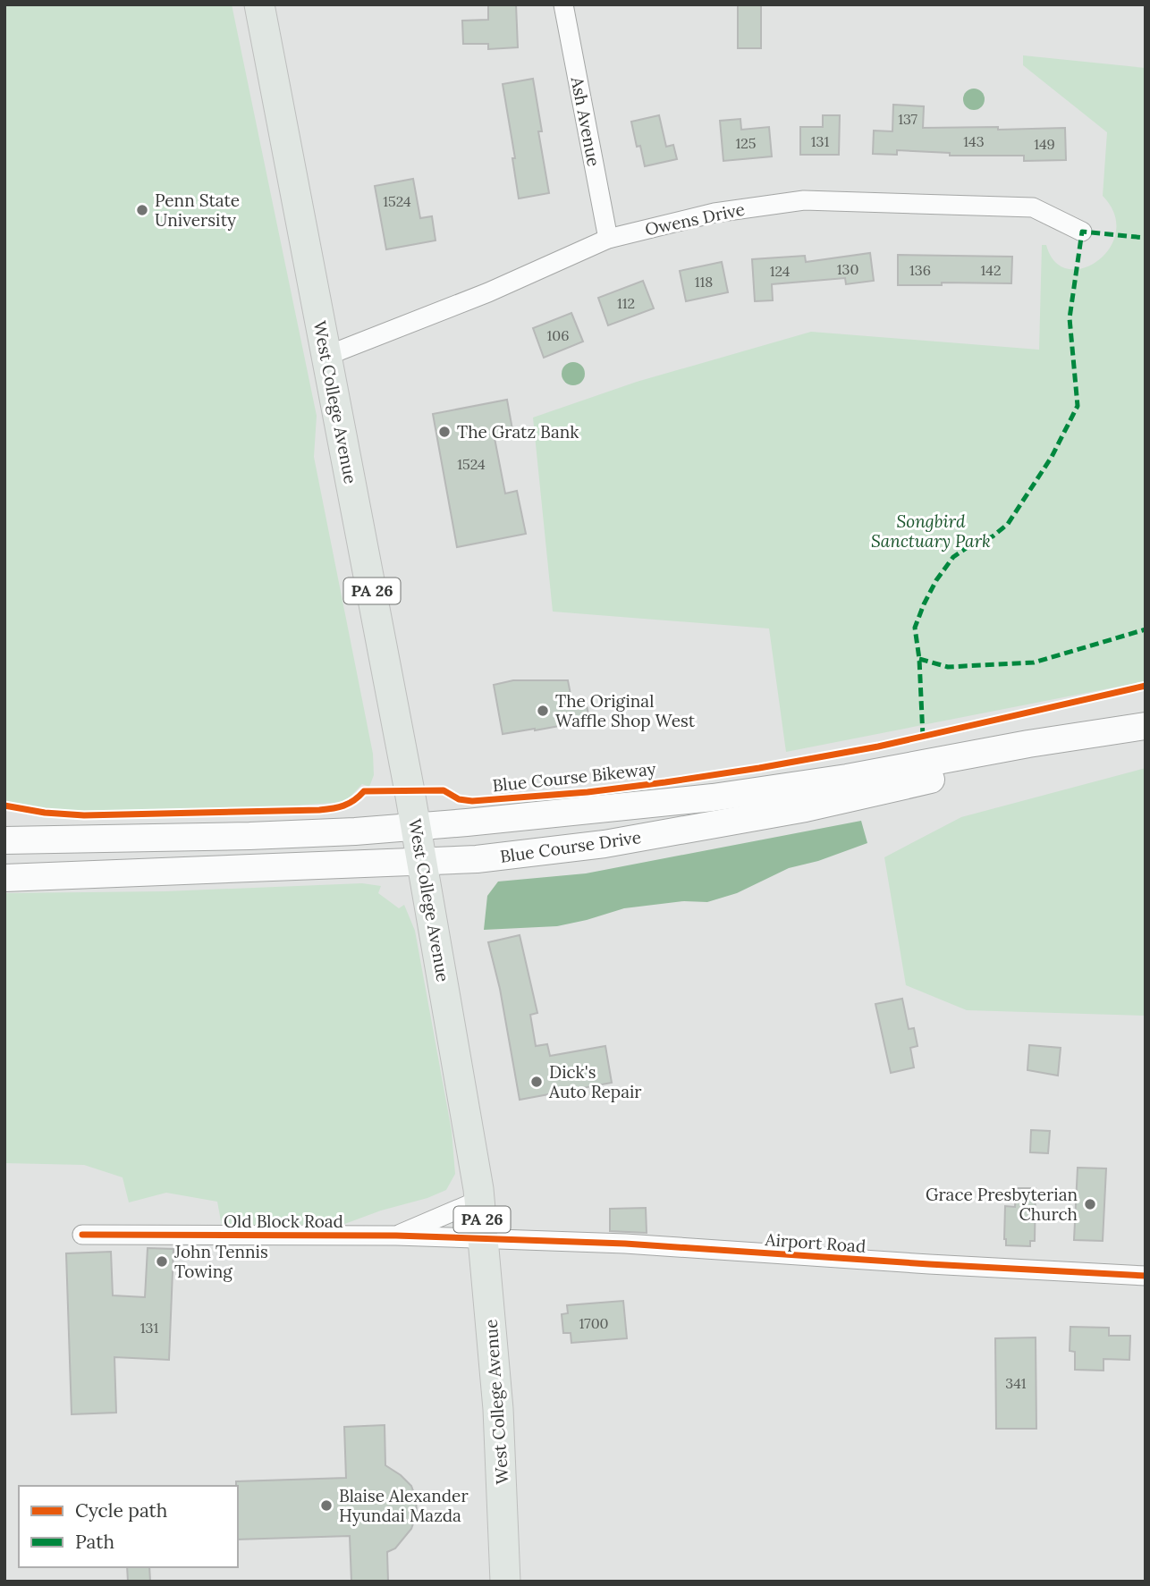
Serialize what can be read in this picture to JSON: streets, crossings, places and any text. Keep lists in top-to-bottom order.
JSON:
{
  "streets": {
    "main road": ["West College Avenue", "PA 26", "Blue Course Drive"],
    "street": [
      "Ash Avenue",
      "Owens Drive",
      "Old Block Road",
      "Airport Road"
    ],
    "cycle path": ["Blue Course Bikeway"]
  },
  "crossings": [
    ["Ash Avenue", "Owens Drive"],
    ["Owens Drive", "West College Avenue"],
    ["West College Avenue", "Blue Course Drive"],
    ["West College Avenue", "Old Block Road"],
    ["West College Avenue", "Airport Road"],
    ["Old Block Road", "Airport Road"]
  ],
  "parks": ["Songbird Sanctuary Park"],
  "places": [
    "Penn State University",
    "The Gratz Bank",
    "The Original Waffle Shop West",
    "Dick's Auto Repair",
    "Grace Presbyterian Church",
    "John Tennis Towing",
    "Blaise Alexander Hyundai Mazda"
  ],
  "house_numbers": [
    "137",
    "131",
    "143",
    "125",
    "149",
    "1524",
    "130",
    "136",
    "142",
    "124",
    "118",
    "112",
    "106",
    "1524",
    "1700",
    "131",
    "341"
  ],
  "legend": ["Cycle path", "Path"]
}
